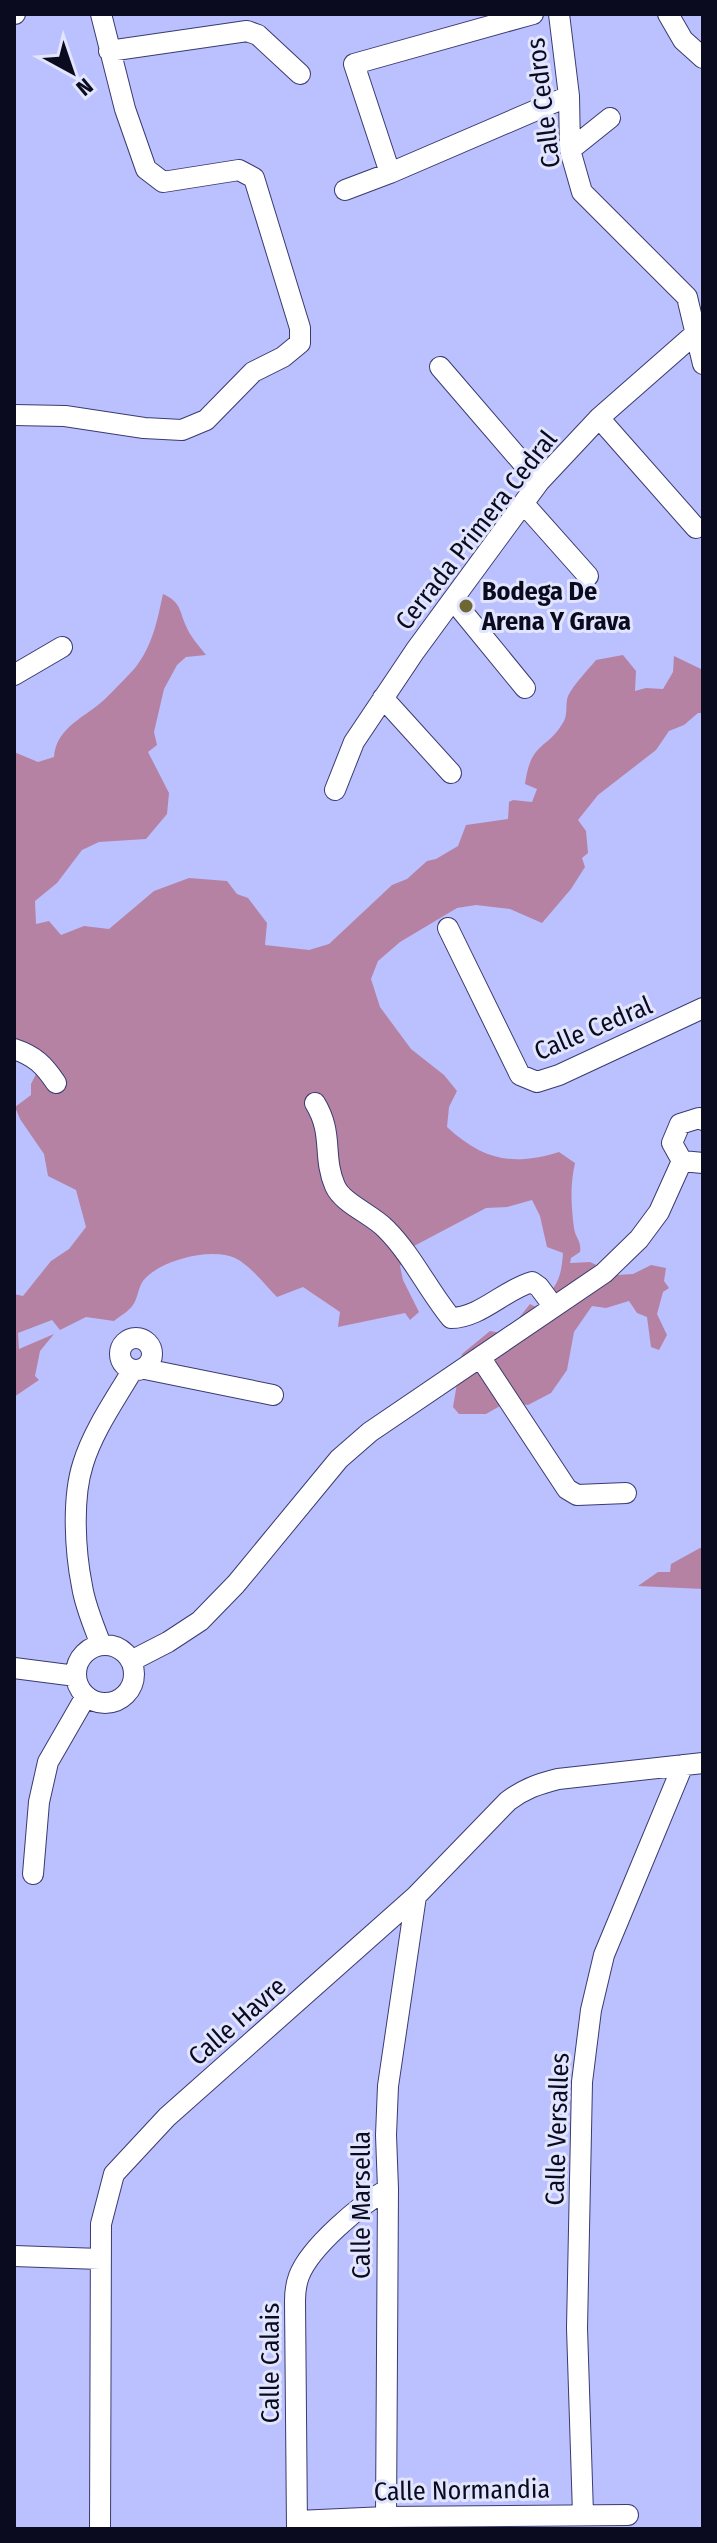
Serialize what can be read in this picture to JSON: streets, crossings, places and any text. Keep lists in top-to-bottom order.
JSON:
{
  "streets": {
    "street": [
      "Calle Cedros",
      "Cerrada Primera Cedral",
      "Calle Cedral",
      "Calle Havre",
      "Calle Versalles",
      "Calle Marsella",
      "Calle Calais",
      "Calle Normandia"
    ]
  },
  "crossings": [
    ["Calle Cedros", "Cerrada Primera Cedral"],
    ["Calle Havre", "Calle Versalles"],
    ["Calle Havre", "Calle Marsella"],
    ["Calle Versalles", "Calle Normandia"],
    ["Calle Marsella", "Calle Calais"],
    ["Calle Marsella", "Calle Normandia"],
    ["Calle Calais", "Calle Normandia"]
  ],
  "places": ["Bodega De Arena Y Grava"],
  "north": "bottom right"
}
